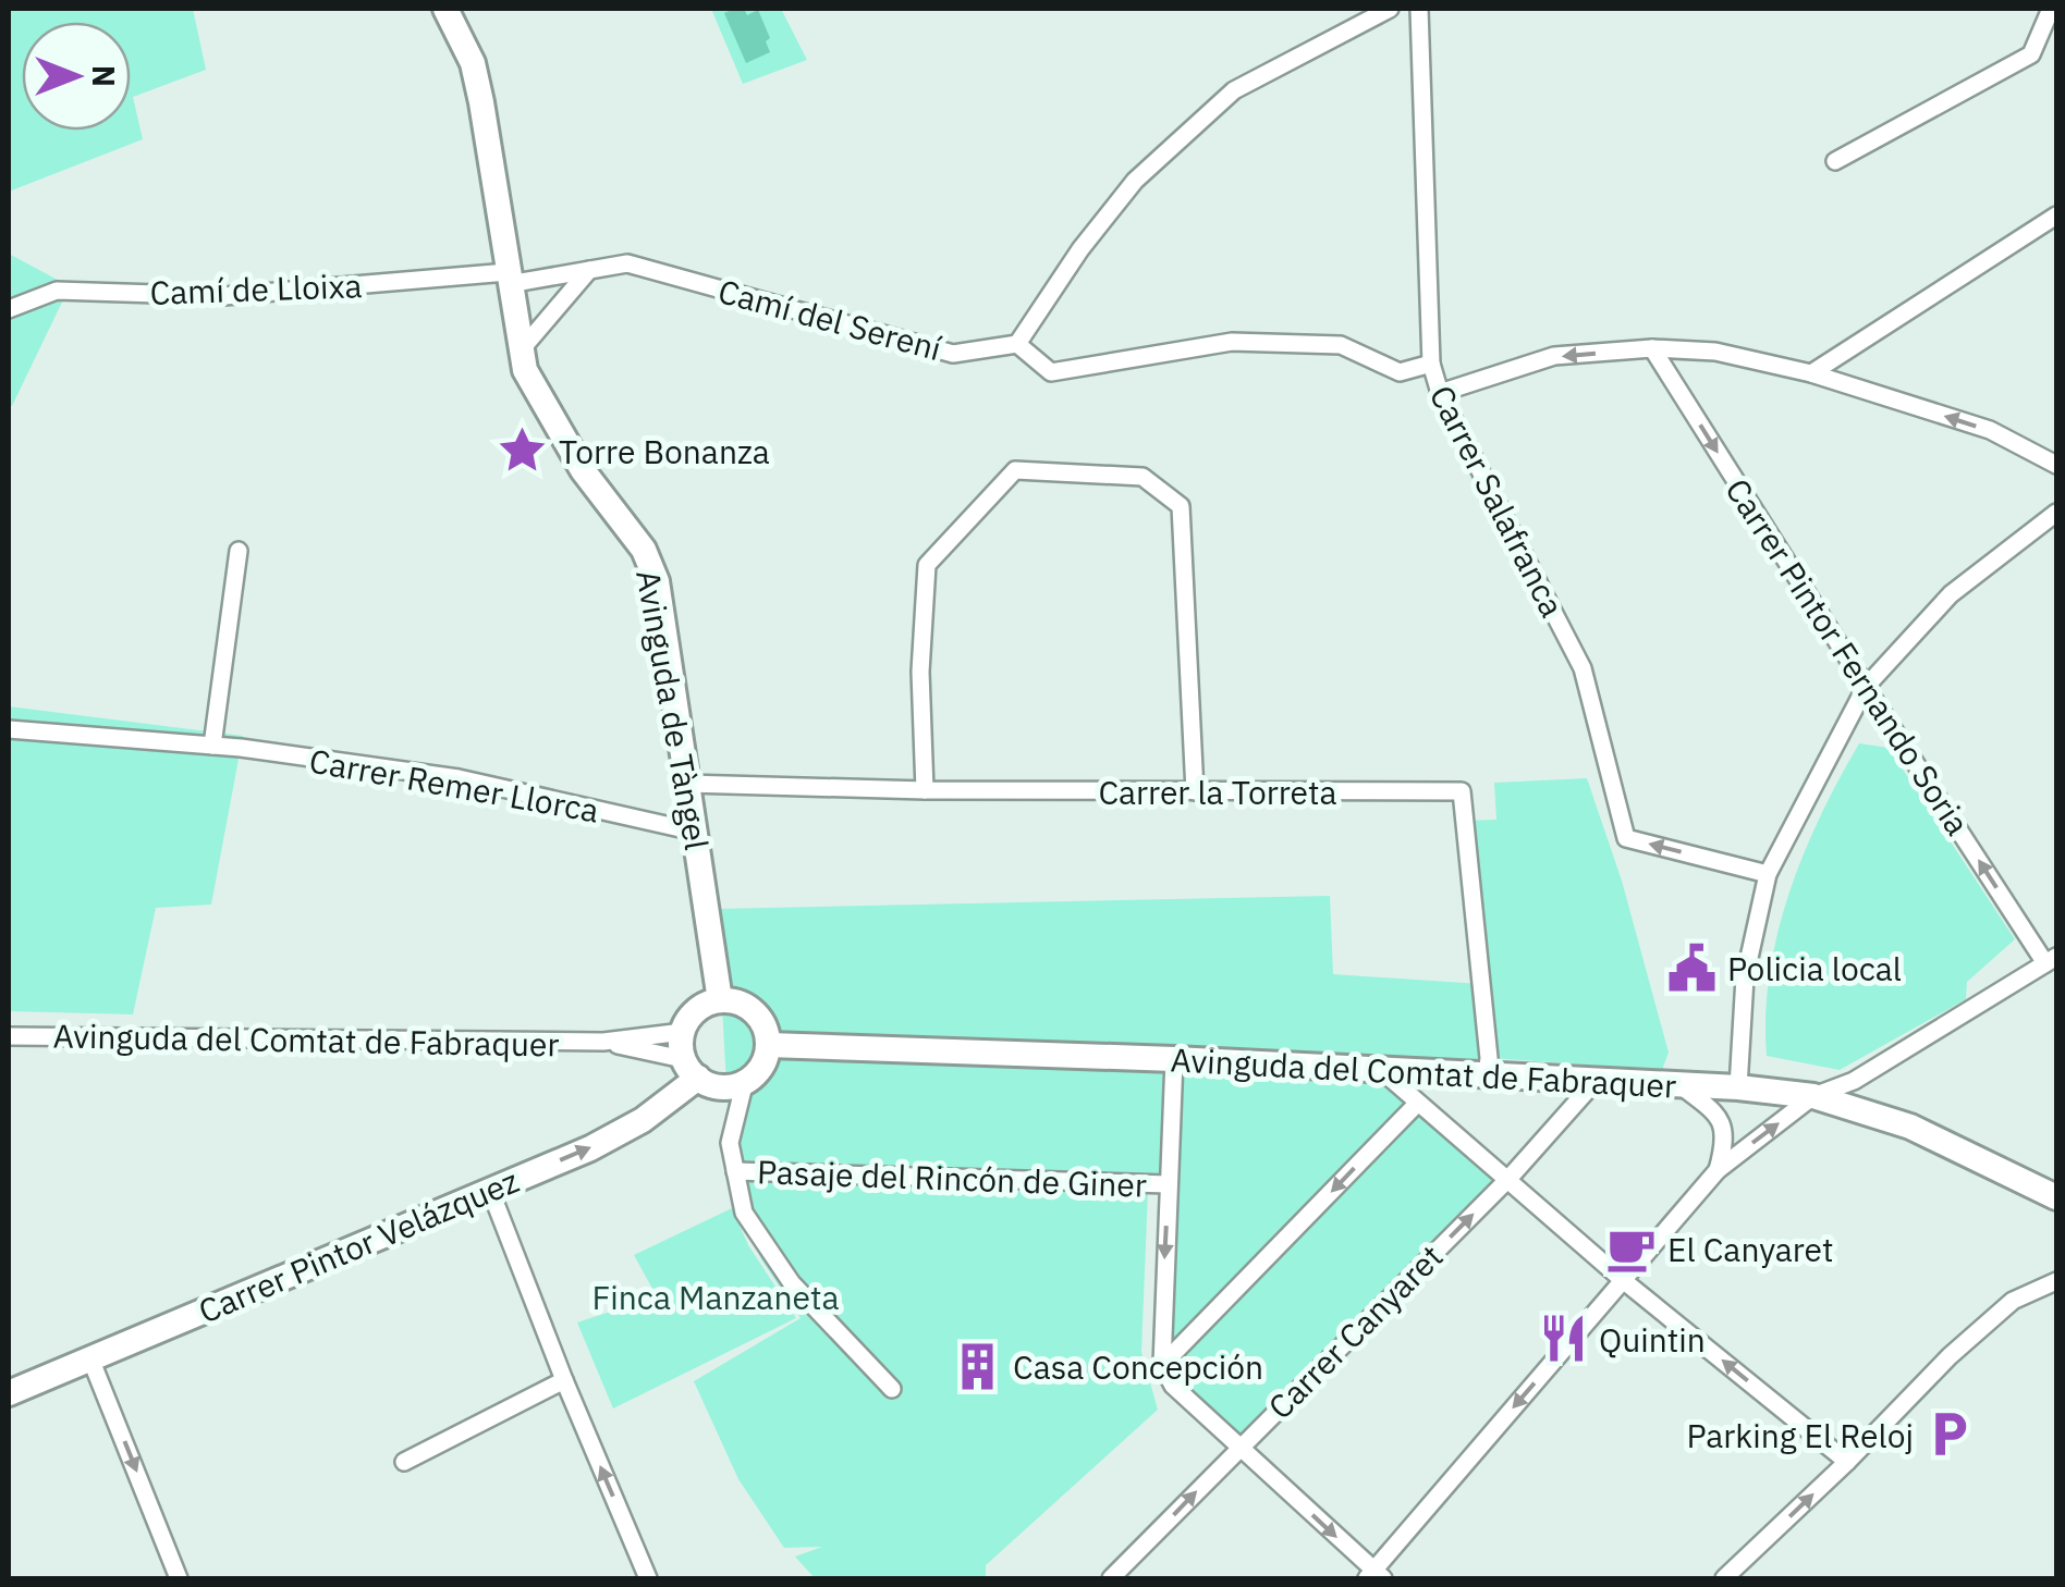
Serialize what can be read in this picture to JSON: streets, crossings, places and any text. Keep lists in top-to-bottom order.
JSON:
{
  "streets": {
    "street": [
      "Camí de Lloixa",
      "Camí del Serení",
      "Carrer Salafranca",
      "Carrer Pintor Fernando Soria",
      "Avinguda de Tàngel",
      "Carrer Remer Llorca",
      "Carrer la Torreta",
      "Avinguda del Comtat de Fabraquer",
      "Pasaje del Rincón de Giner",
      "Carrer Pintor Velázquez",
      "Carrer Canyaret"
    ]
  },
  "crossings": [
    ["Camí de Lloixa", "Camí del Serení"],
    ["Camí de Lloixa", "Avinguda de Tàngel"],
    ["Camí del Serení", "Avinguda de Tàngel"],
    ["Avinguda de Tàngel", "Carrer Remer Llorca"],
    ["Avinguda de Tàngel", "Carrer la Torreta"],
    ["Avinguda de Tàngel", "Avinguda del Comtat de Fabraquer"],
    ["Avinguda de Tàngel", "Carrer Pintor Velázquez"],
    ["Carrer la Torreta", "Avinguda del Comtat de Fabraquer"],
    ["Avinguda del Comtat de Fabraquer", "Carrer Pintor Velázquez"],
    ["Avinguda del Comtat de Fabraquer", "Carrer Canyaret"]
  ],
  "one_way": ["Carrer Salafranca"],
  "parks": ["Finca Manzaneta"],
  "places": {
    "place": ["Torre Bonanza"],
    "public building": ["Policia local"],
    "cafe": ["El Canyaret"],
    "restaurant": ["Quintin"],
    "building": ["Casa Concepción"],
    "parking": ["Parking El Reloj"]
  },
  "north": "right"
}
